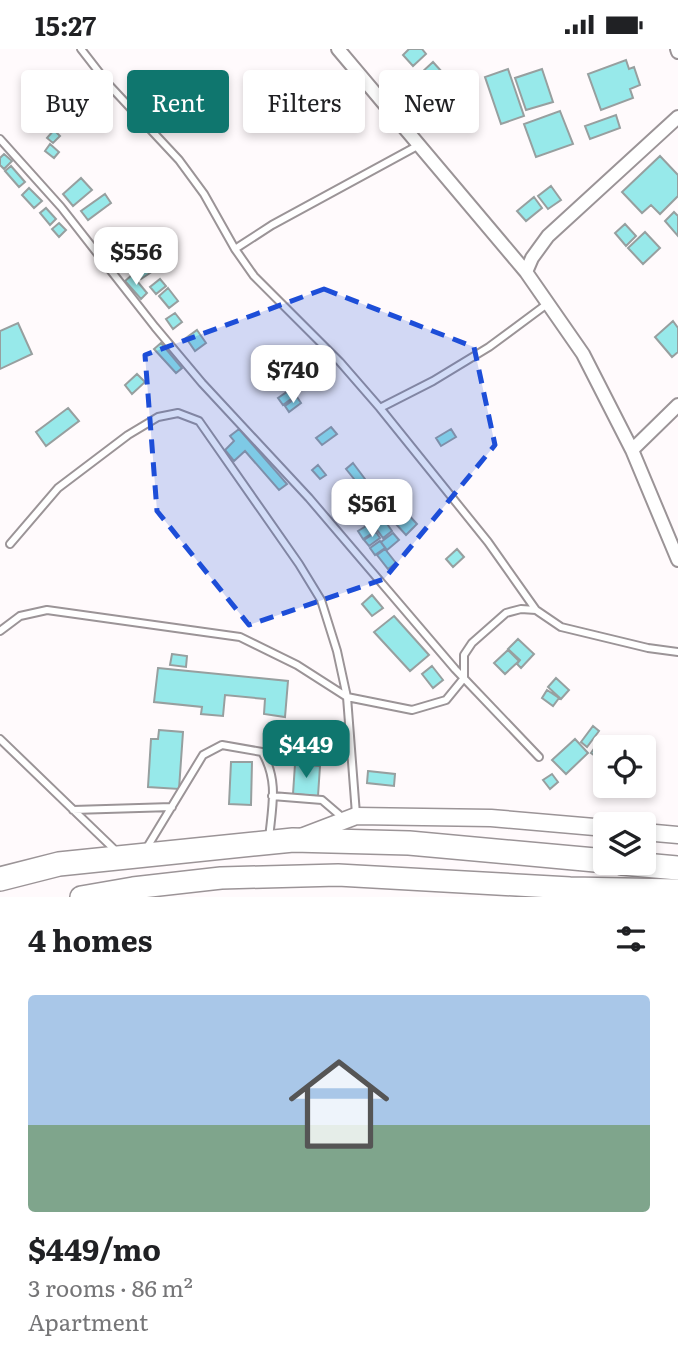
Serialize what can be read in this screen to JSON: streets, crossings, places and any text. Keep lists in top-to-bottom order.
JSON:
{
  "page": {
    "status": "15:27",
    "chip": [
      "Buy",
      "Rent",
      "Filters",
      "New"
    ],
    "price": [
      "$556",
      "$740",
      "$561",
      "$449"
    ],
    "heading": "4 homes",
    "list": [
      {
        "name": "$449/mo",
        "note": "3 rooms · 86 m² · Apartment"
      }
    ]
  }
}
